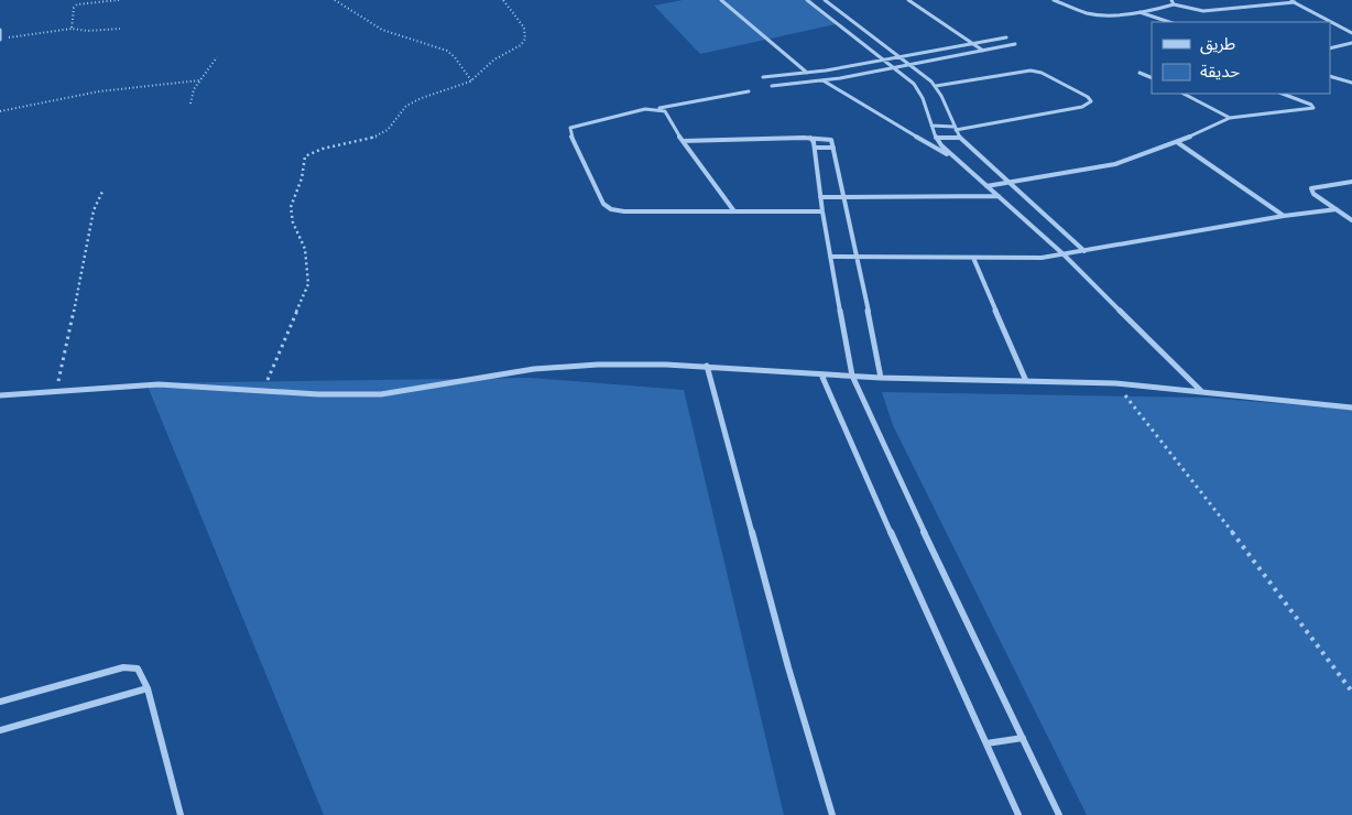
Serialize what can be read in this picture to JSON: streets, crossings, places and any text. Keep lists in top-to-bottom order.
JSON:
{
  "legend": ["طريق", "حديقة"]
}
